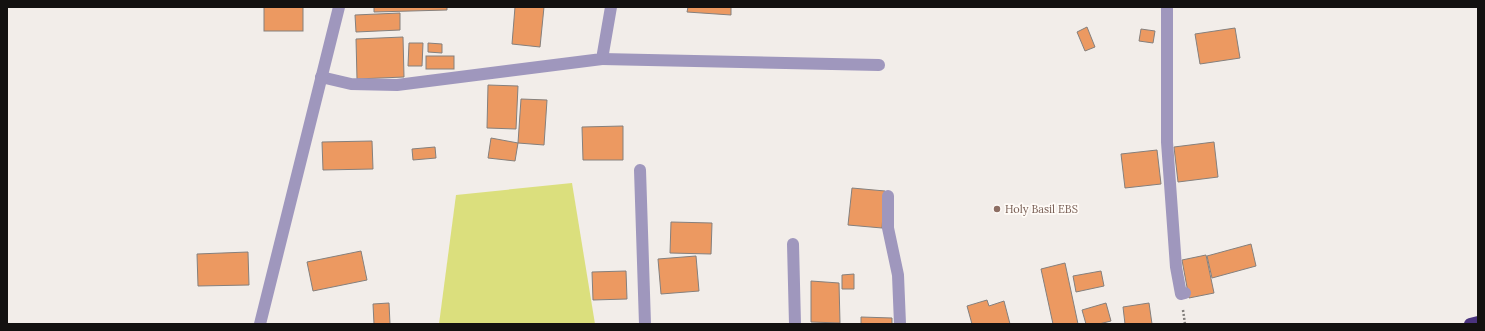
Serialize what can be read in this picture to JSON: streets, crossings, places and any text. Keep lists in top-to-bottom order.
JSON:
{
  "places": ["Holy Basil EBS"]
}
